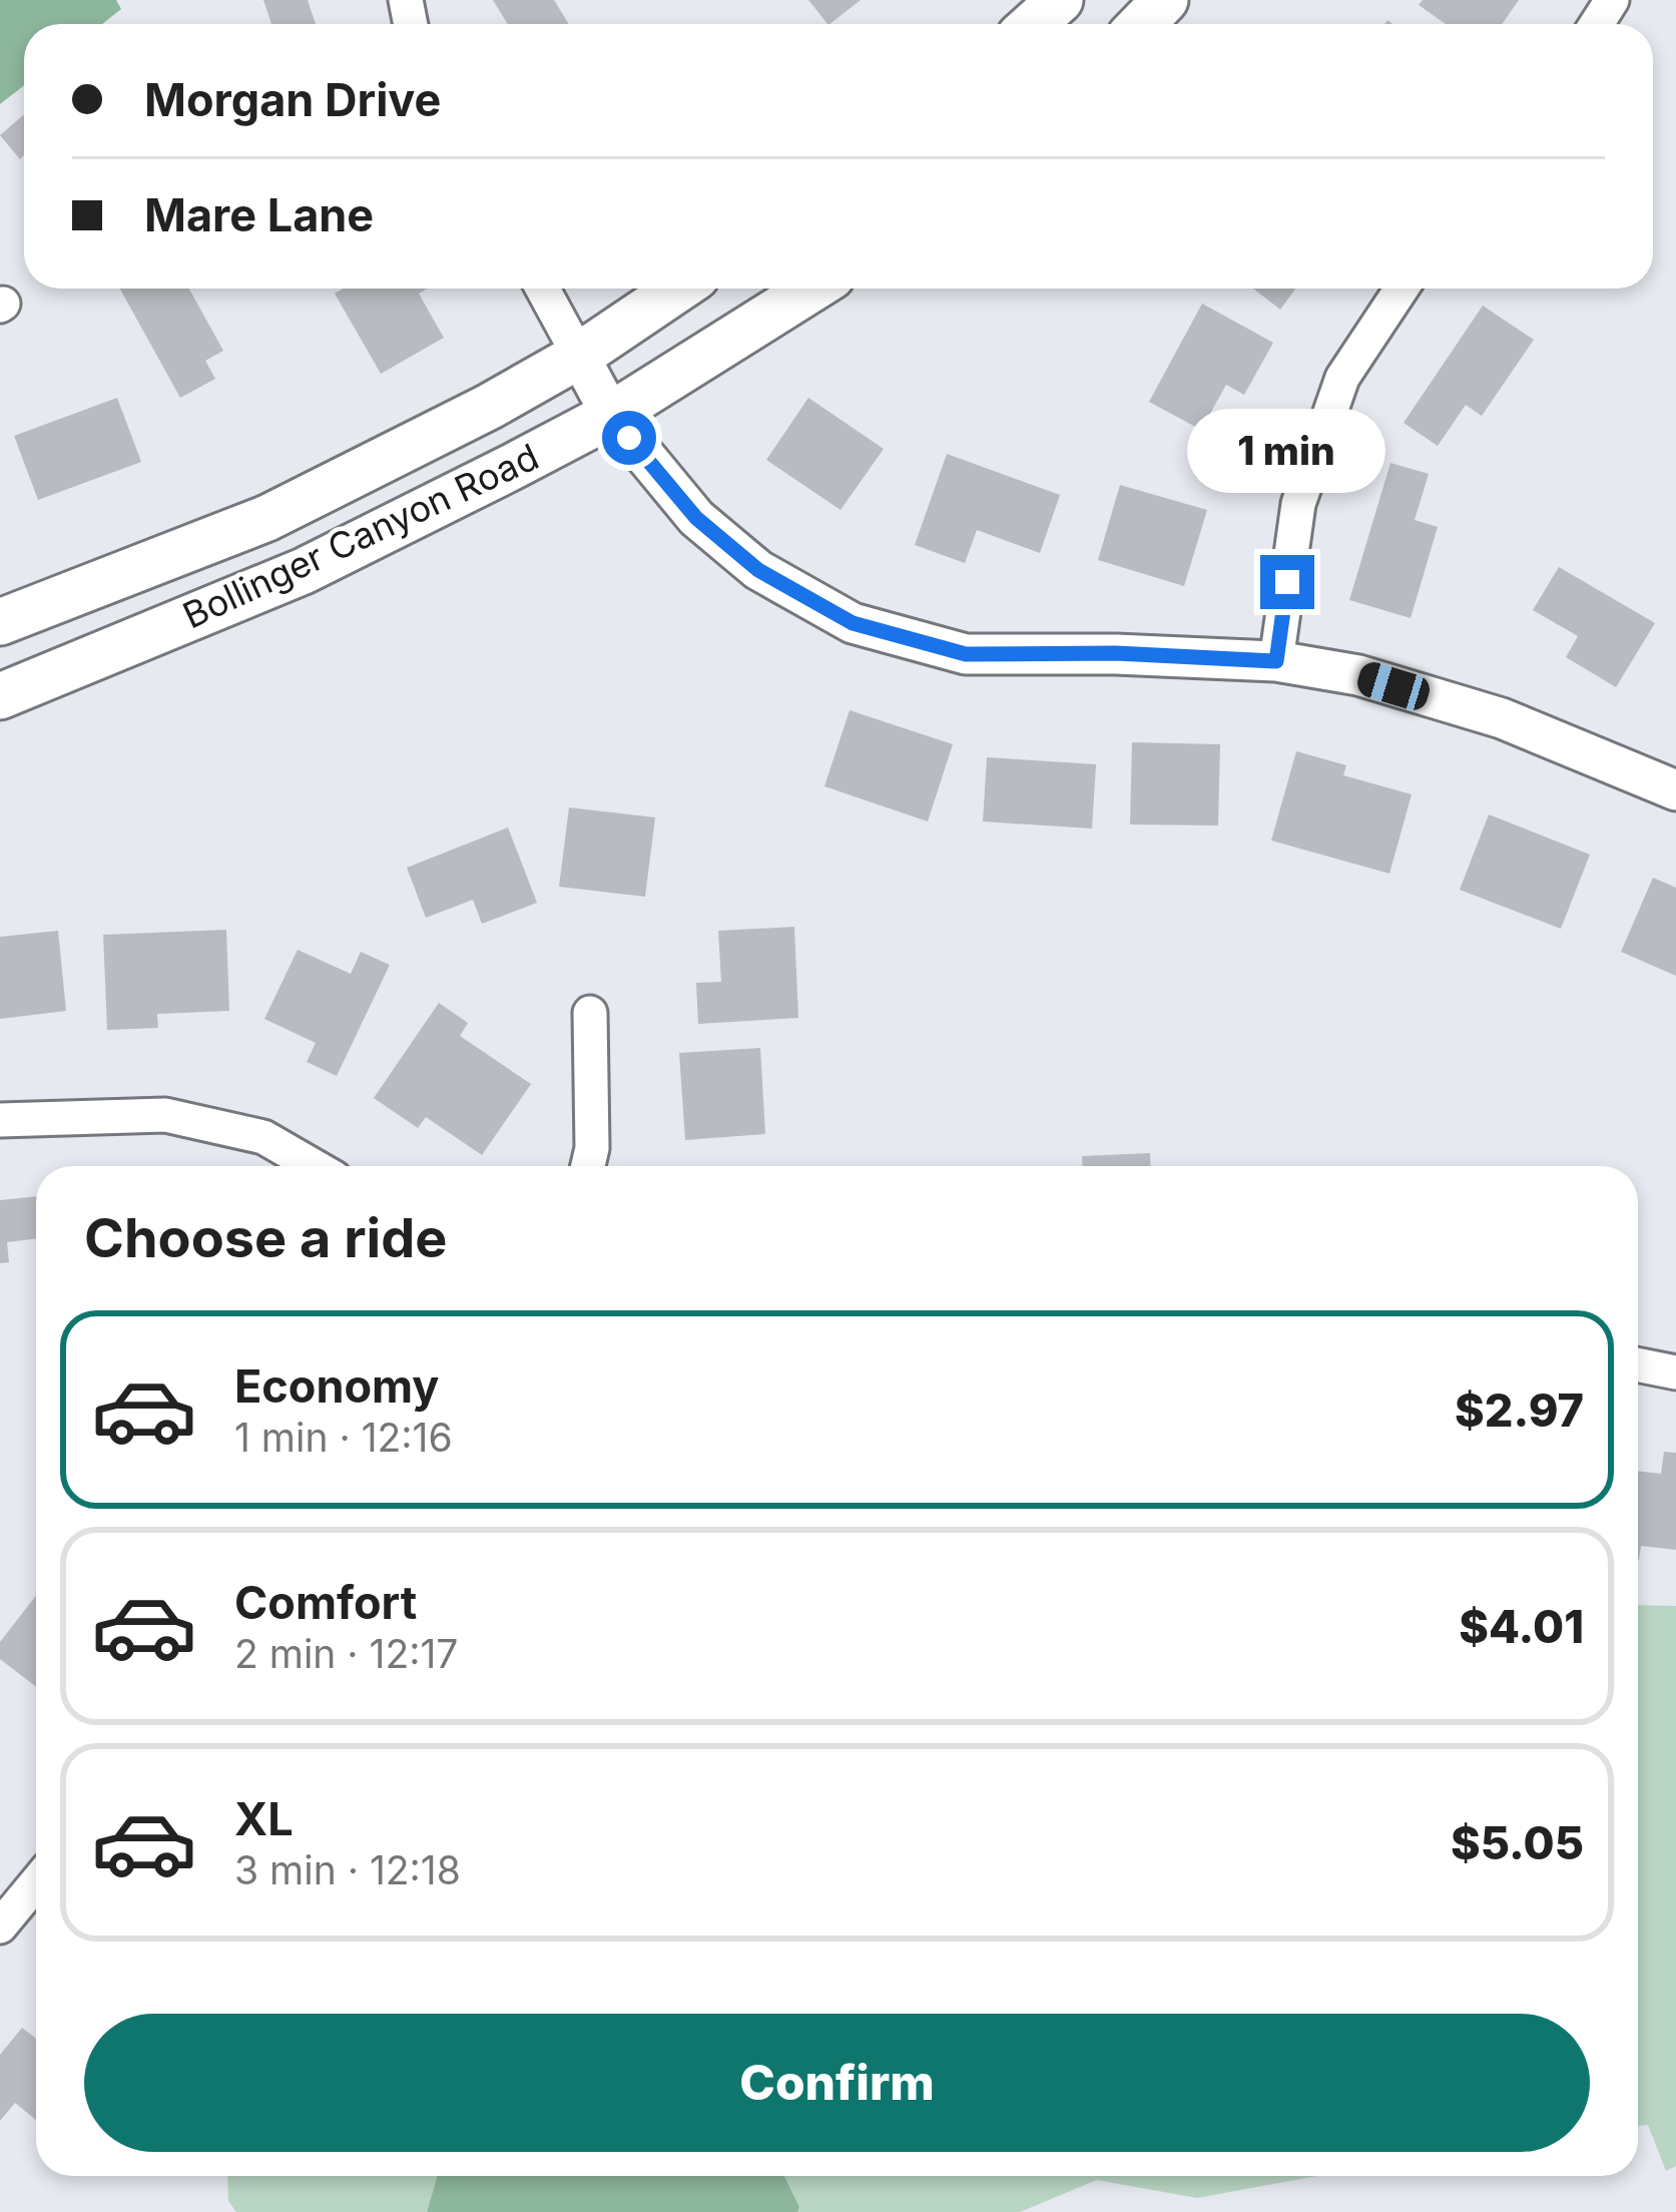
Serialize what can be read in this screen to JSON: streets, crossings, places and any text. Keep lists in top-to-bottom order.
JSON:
{
  "streets": {
    "main road": ["Bollinger Canyon Road"]
  },
  "page": {
    "banner": ["Morgan Drive", "Mare Lane"],
    "bubble": "1 min",
    "heading": "Choose a ride",
    "list": [
      {
        "name": "Economy",
        "note": "1 min · 12:16",
        "value": "$2.97"
      },
      {
        "name": "Comfort",
        "note": "2 min · 12:17",
        "value": "$4.01"
      },
      {
        "name": "XL",
        "note": "3 min · 12:18",
        "value": "$5.05"
      }
    ],
    "buttons": "Confirm"
  }
}
